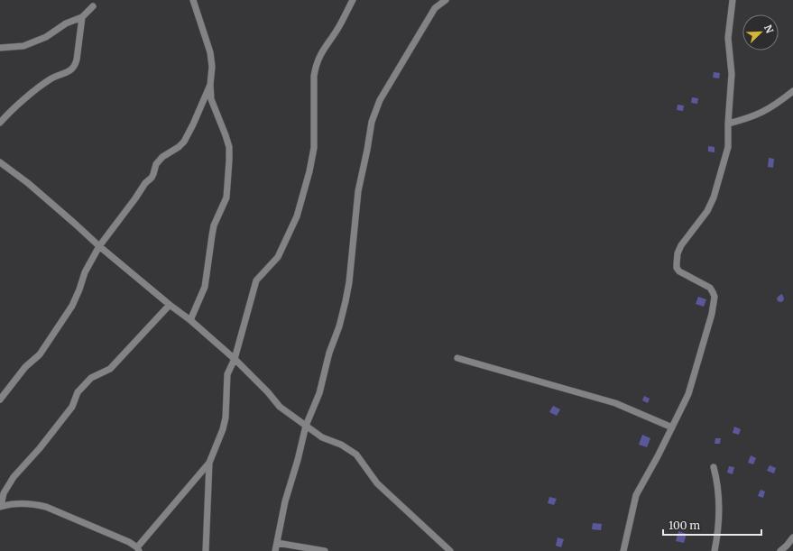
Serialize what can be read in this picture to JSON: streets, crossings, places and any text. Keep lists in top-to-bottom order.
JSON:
{
  "scale_bar": "100 m",
  "north": "top right"
}
